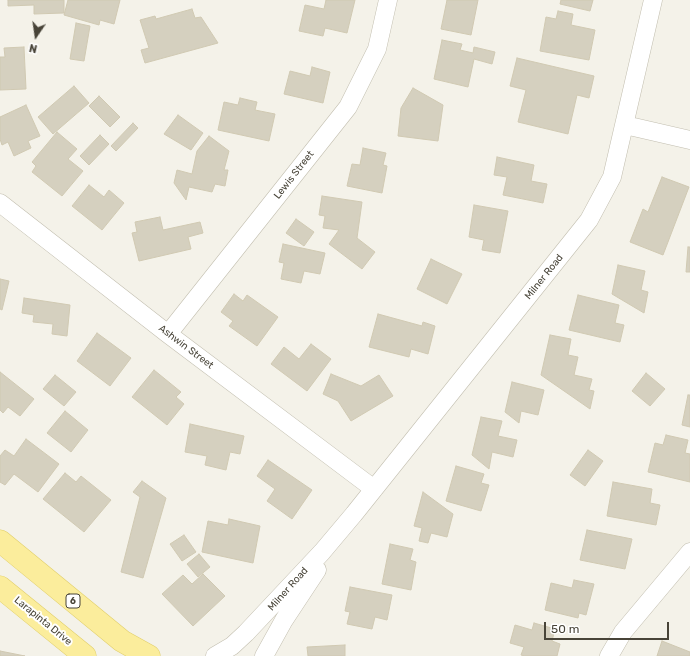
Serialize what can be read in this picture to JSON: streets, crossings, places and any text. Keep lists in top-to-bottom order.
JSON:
{
  "streets": {
    "main road": ["6", "Larapinta Drive"],
    "street": ["Lewis Street", "Milner Road", "Ashwin Street"]
  },
  "crossings": [
    ["Lewis Street", "Ashwin Street"],
    ["Milner Road", "Ashwin Street"]
  ],
  "scale_bar": "50 m",
  "north": "bottom"
}
